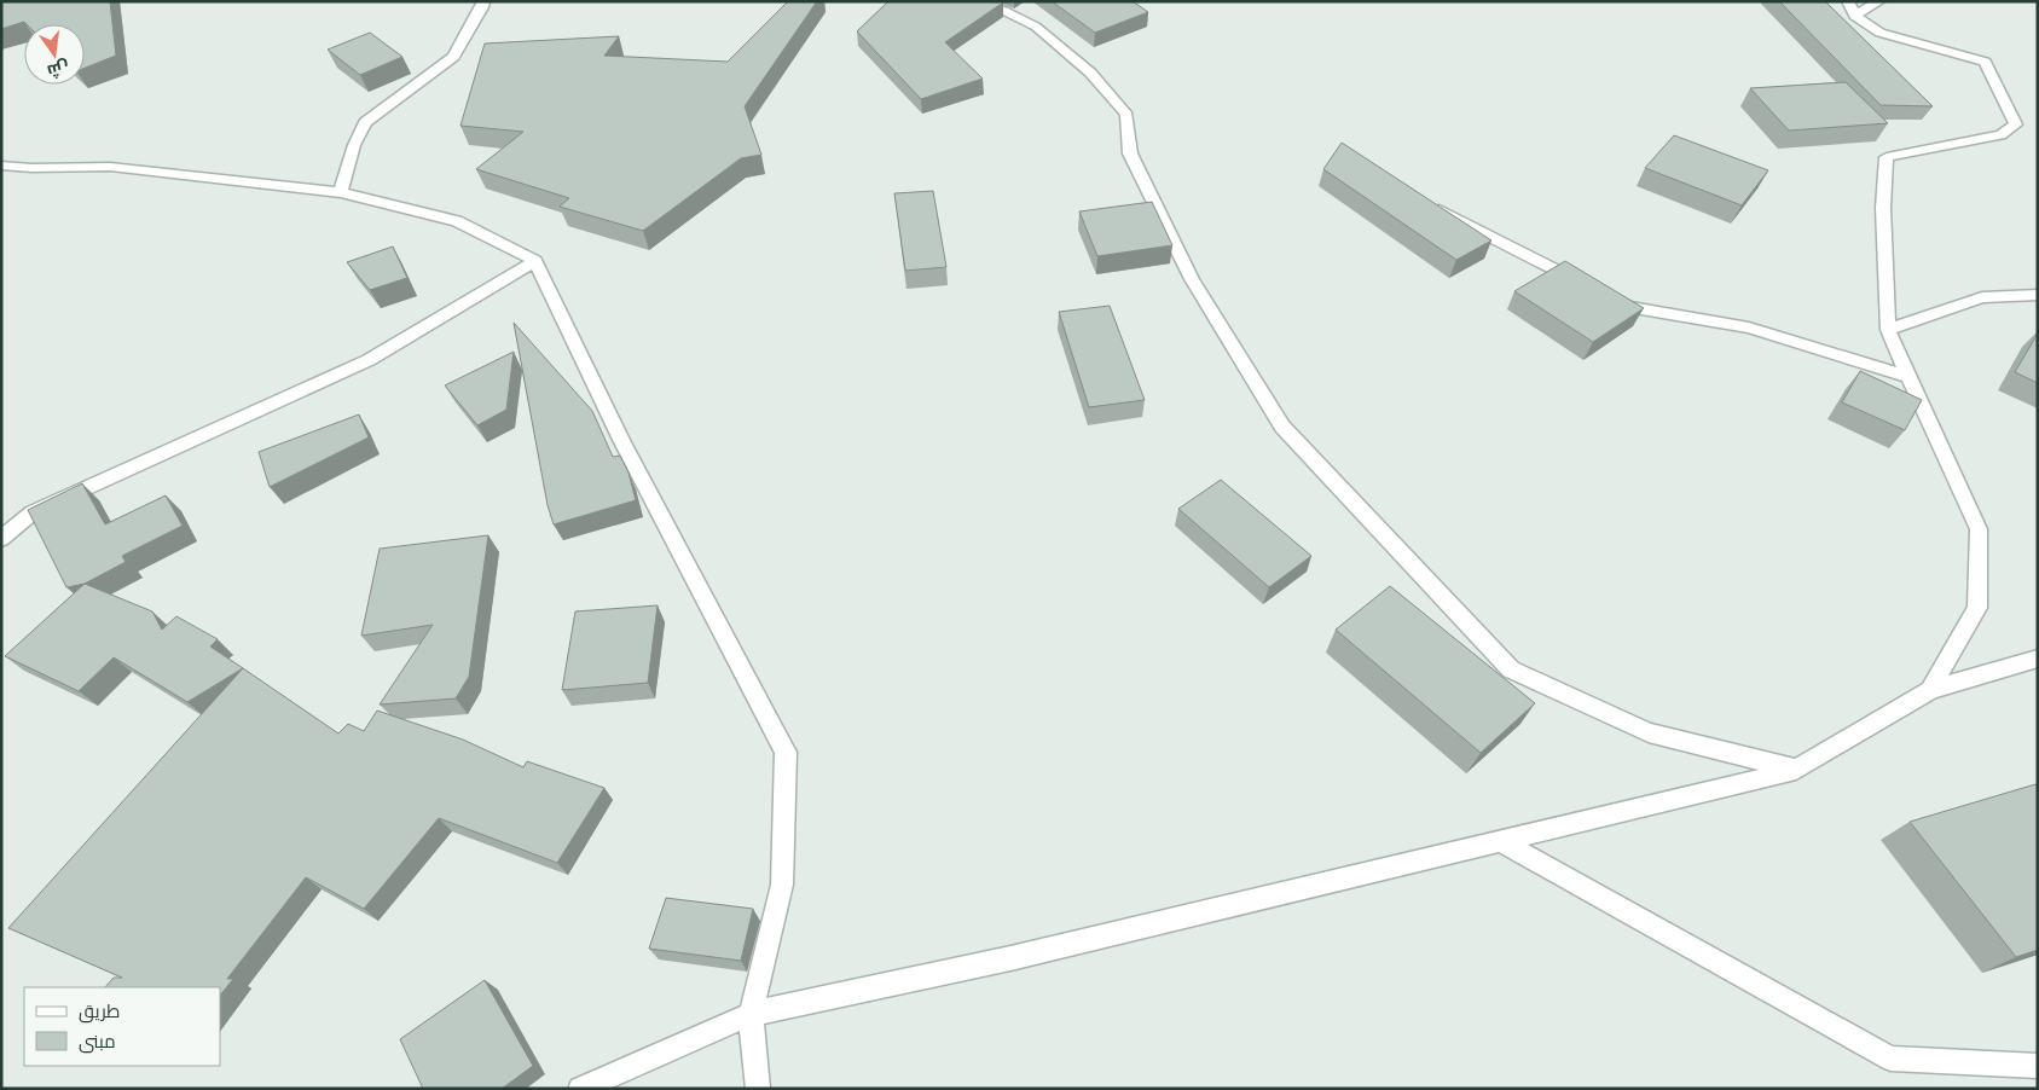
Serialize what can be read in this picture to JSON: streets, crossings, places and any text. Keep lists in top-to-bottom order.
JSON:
{
  "legend": ["طريق", "مبنى"],
  "north": "bottom"
}
